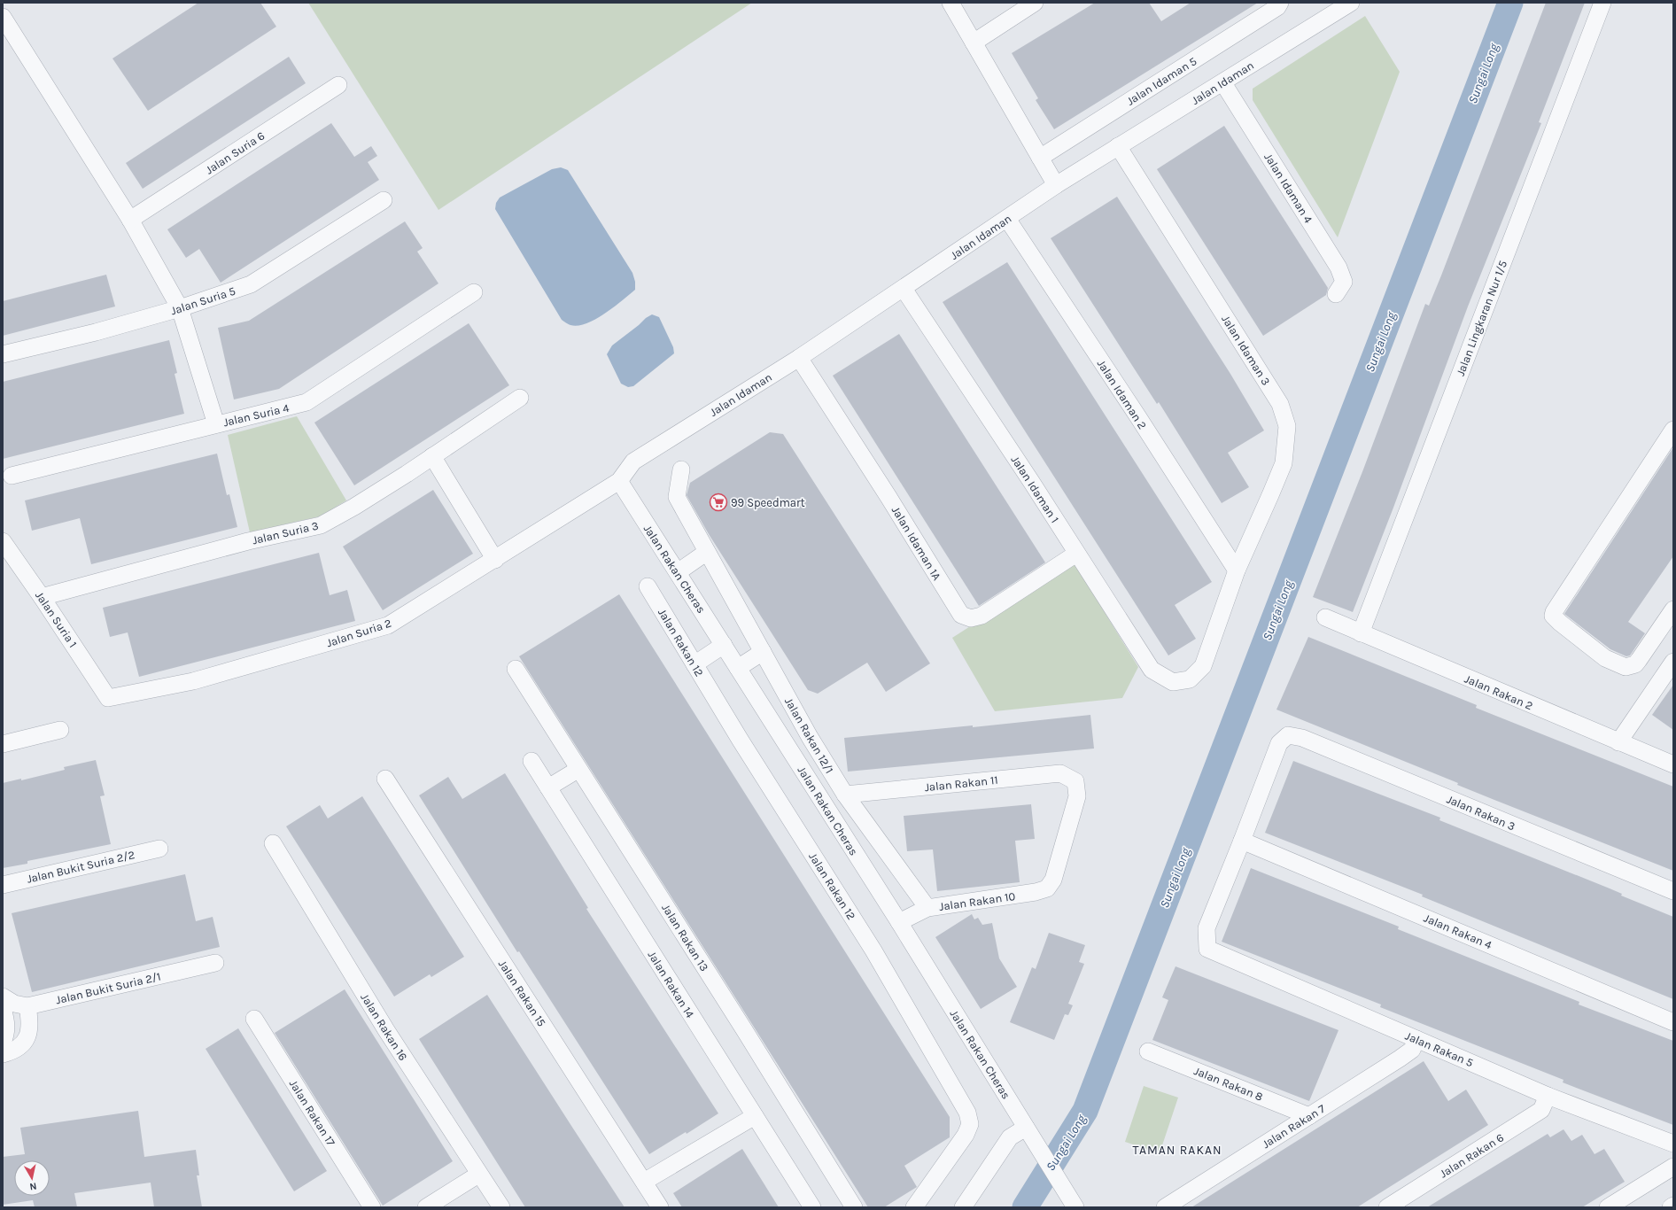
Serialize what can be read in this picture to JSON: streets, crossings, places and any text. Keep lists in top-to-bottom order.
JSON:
{
  "streets": {
    "street": [
      "Jalan Idaman 5",
      "Jalan Idaman",
      "Jalan Suria 6",
      "Jalan Idaman 4",
      "Jalan Suria 5",
      "Jalan Lingkaran Nur 1/5",
      "Jalan Idaman 3",
      "Jalan Idaman 2",
      "Jalan Suria 4",
      "Jalan Idaman 1",
      "Jalan Suria 3",
      "Jalan Idaman 1A",
      "Jalan Rakan Cheras",
      "Jalan Suria 1",
      "Jalan Suria 2",
      "Jalan Rakan 12",
      "Jalan Rakan 2",
      "Jalan Rakan 12/1",
      "Jalan Rakan 11",
      "Jalan Rakan 3",
      "Jalan Bukit Suria 2/2",
      "Jalan Rakan 10",
      "Jalan Rakan 4",
      "Jalan Rakan 13",
      "Jalan Rakan 14",
      "Jalan Bukit Suria 2/1",
      "Jalan Rakan 15",
      "Jalan Rakan 16",
      "Jalan Rakan 5",
      "Jalan Rakan 8",
      "Jalan Rakan 17",
      "Jalan Rakan 7",
      "Jalan Rakan 6"
    ]
  },
  "crossings": [
    ["Jalan Idaman", "Jalan Idaman 4"],
    ["Jalan Idaman", "Jalan Idaman 3"],
    ["Jalan Idaman", "Jalan Idaman 2"],
    ["Jalan Idaman", "Jalan Idaman 1"],
    ["Jalan Idaman", "Jalan Idaman 1A"],
    ["Jalan Idaman", "Jalan Rakan Cheras"],
    ["Jalan Idaman", "Jalan Suria 2"],
    ["Jalan Lingkaran Nur 1/5", "Jalan Rakan 2"],
    ["Jalan Idaman 3", "Jalan Idaman 2"],
    ["Jalan Idaman 3", "Jalan Idaman 1"],
    ["Jalan Idaman 1", "Jalan Idaman 1A"],
    ["Jalan Suria 3", "Jalan Suria 1"],
    ["Jalan Rakan Cheras", "Jalan Suria 2"],
    ["Jalan Rakan Cheras", "Jalan Rakan 10"],
    ["Jalan Suria 1", "Jalan Suria 2"],
    ["Jalan Rakan 12/1", "Jalan Rakan 11"],
    ["Jalan Rakan 12/1", "Jalan Rakan 10"],
    ["Jalan Rakan 11", "Jalan Rakan 10"],
    ["Jalan Rakan 3", "Jalan Rakan 4"],
    ["Jalan Rakan 3", "Jalan Rakan 5"],
    ["Jalan Rakan 4", "Jalan Rakan 5"],
    ["Jalan Rakan 5", "Jalan Rakan 7"],
    ["Jalan Rakan 5", "Jalan Rakan 6"],
    ["Jalan Rakan 8", "Jalan Rakan 7"]
  ],
  "districts": ["TAMAN RAKAN"],
  "water": ["Sungai Long"],
  "places": {
    "supermarket": ["99 Speedmart"]
  },
  "north": "bottom"
}
